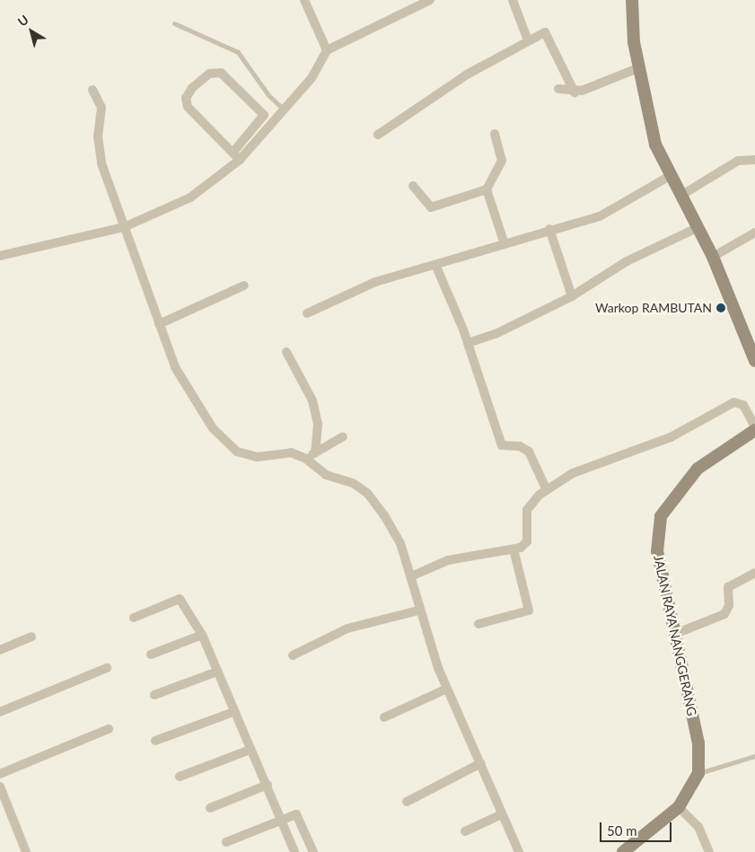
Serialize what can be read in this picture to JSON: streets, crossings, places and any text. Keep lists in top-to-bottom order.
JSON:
{
  "streets": {
    "street": ["JALAN RAYA NANGGERANG"]
  },
  "places": ["Warkop RAMBUTAN"],
  "scale_bar": "50 m",
  "north": "top left"
}
